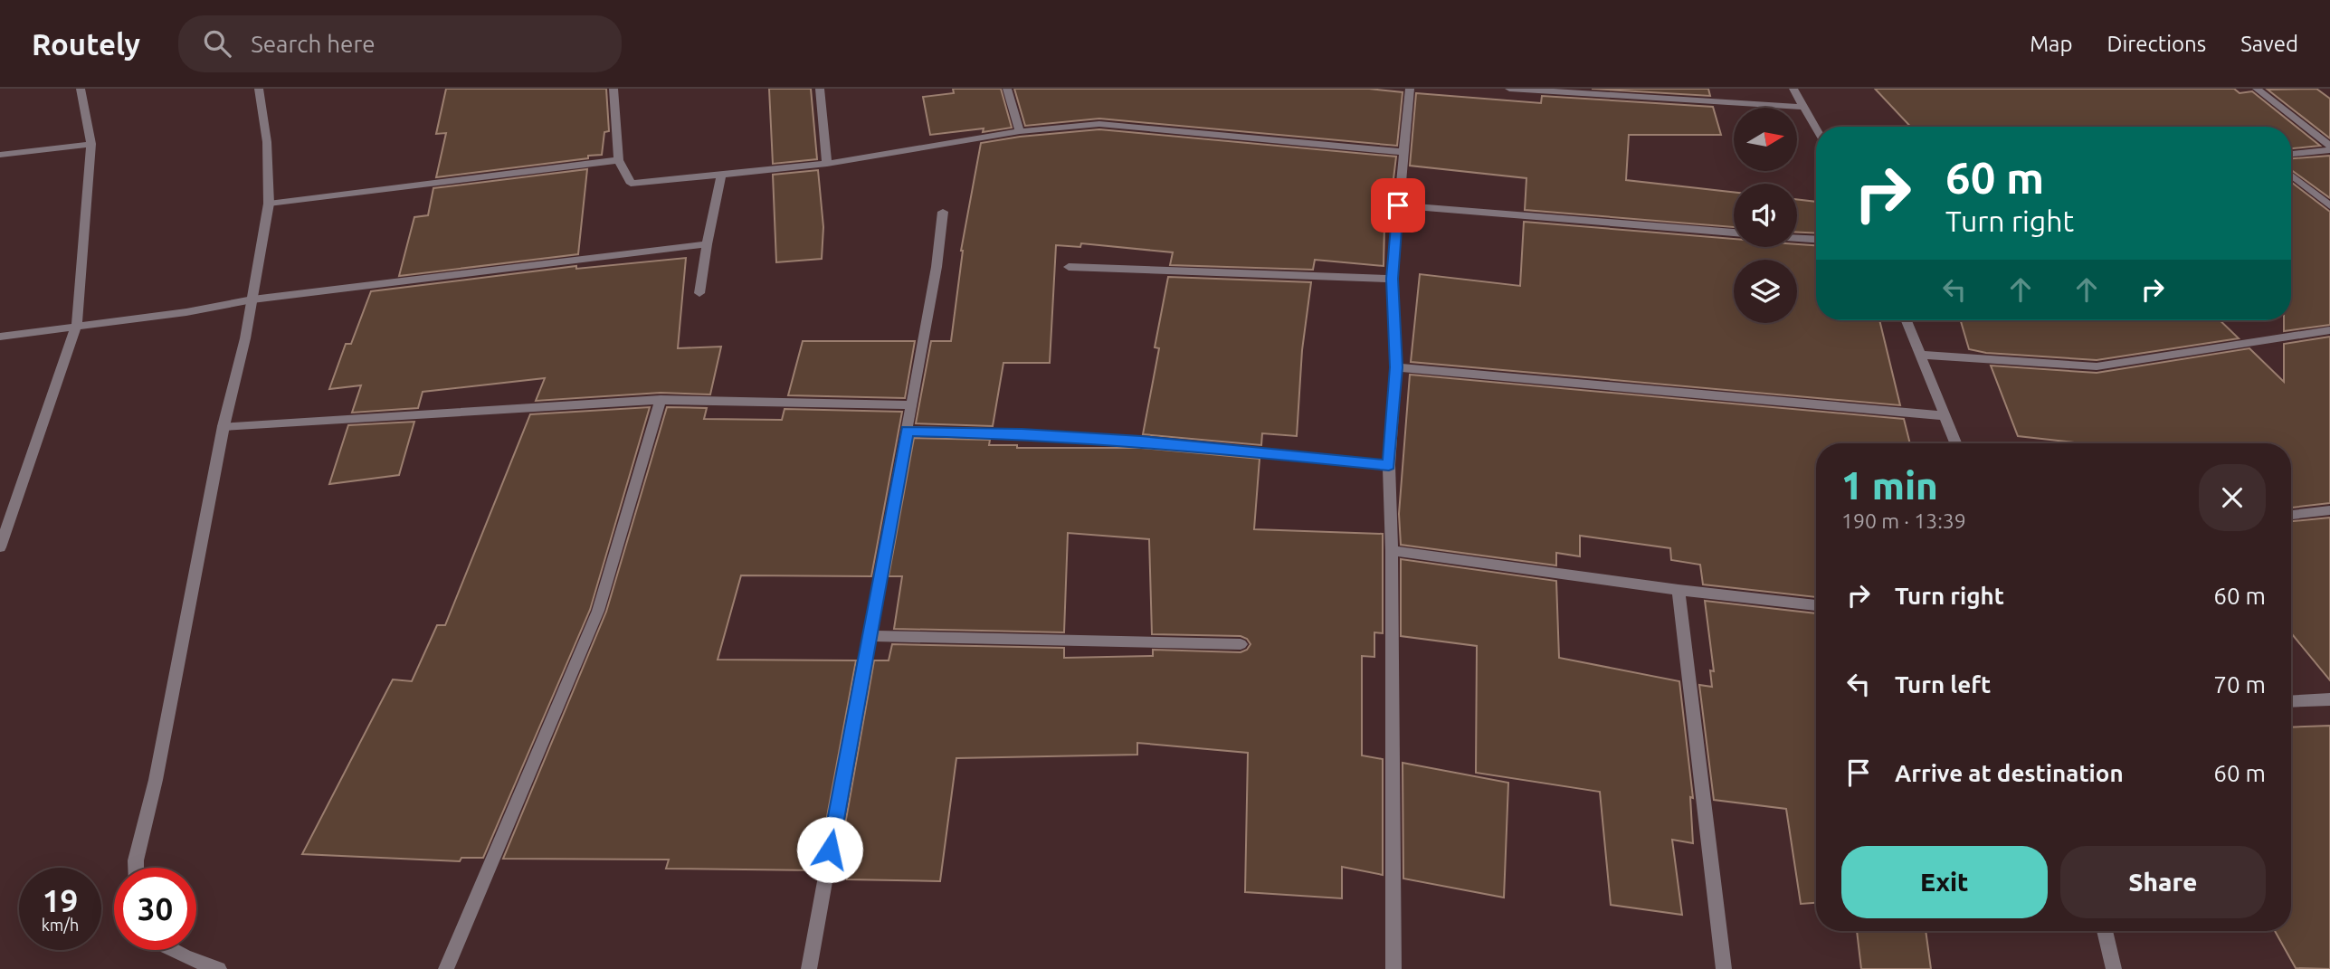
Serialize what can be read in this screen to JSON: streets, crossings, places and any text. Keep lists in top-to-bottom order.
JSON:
{
  "north": "right",
  "page": {
    "header": "Routely",
    "search": "Search here",
    "nav": ["Map", "Directions", "Saved"],
    "turn": ["60 m", "Turn right"],
    "heading": ["1 min", "190 m · 13:39"],
    "list": [
      {
        "name": "Turn right",
        "value": "60 m"
      },
      {
        "name": "Turn left",
        "value": "70 m"
      },
      {
        "name": "Arrive at destination",
        "value": "60 m"
      }
    ],
    "buttons": ["Exit", "Share"],
    "speed": "19 km/h",
    "limit": "30"
  }
}
